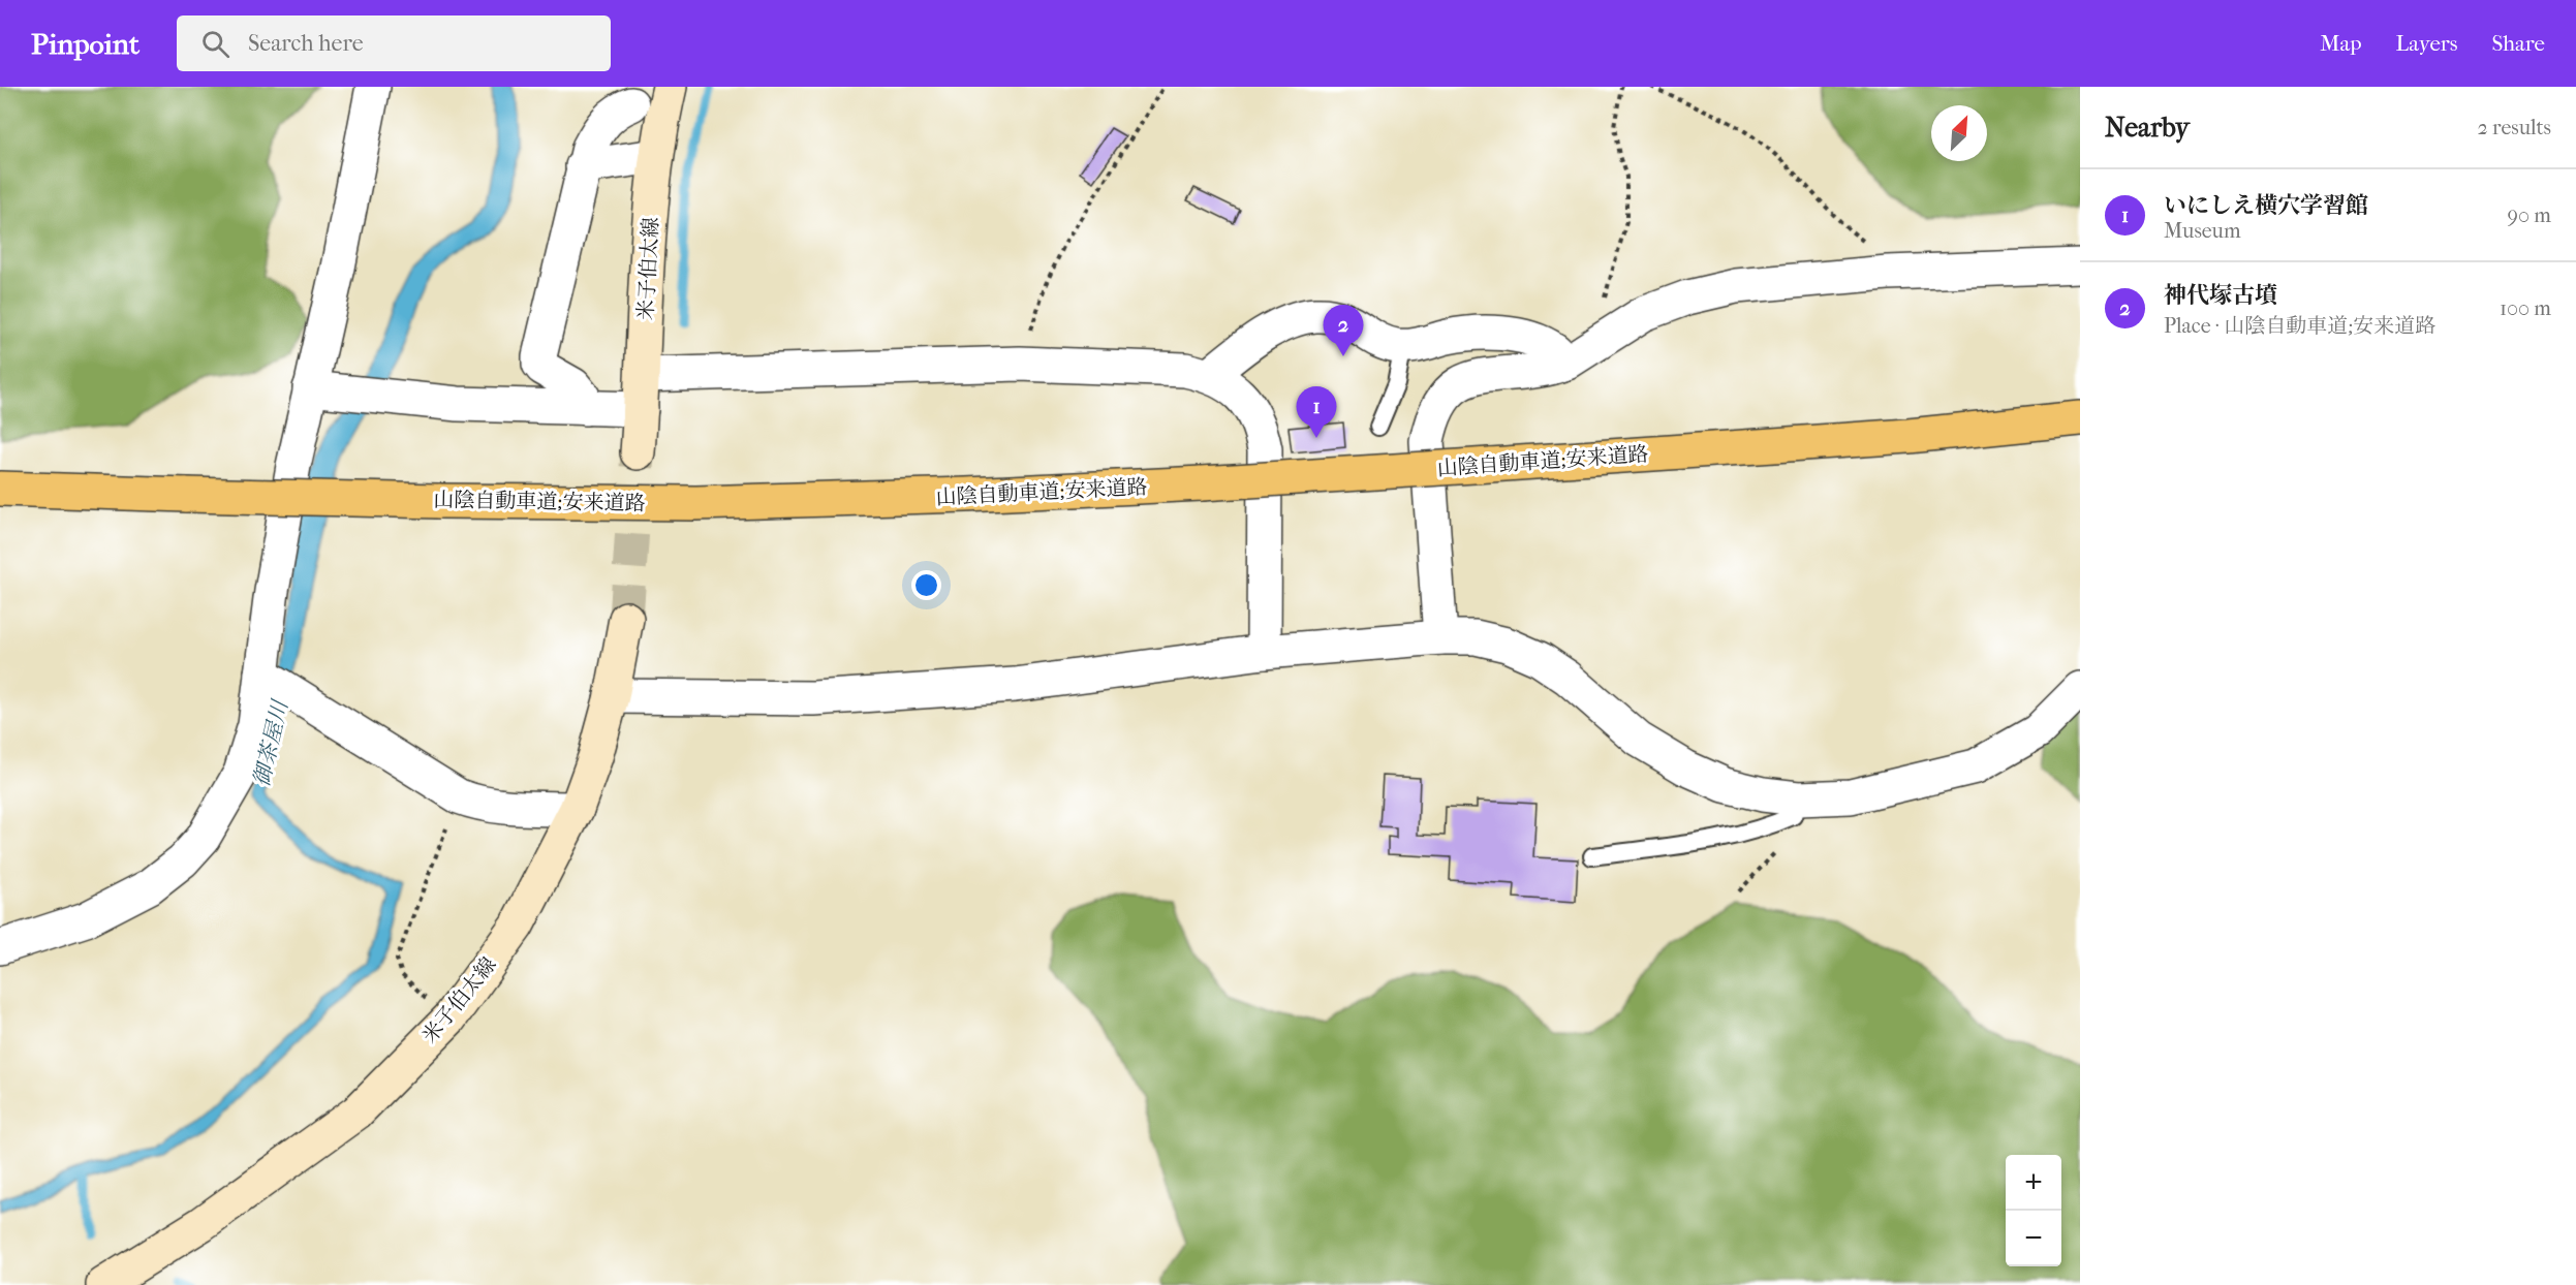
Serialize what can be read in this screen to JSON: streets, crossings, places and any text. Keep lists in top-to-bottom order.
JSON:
{
  "streets": {
    "highway": ["山陰自動車道;安来道路"],
    "main road": ["米子伯太線"]
  },
  "water": ["御茶屋川"],
  "north": "top right",
  "page": {
    "header": "Pinpoint",
    "search": "Search here",
    "nav": ["Map", "Layers", "Share"],
    "heading": ["Nearby", "2 results"],
    "list": [
      {
        "mark": "1",
        "name": "いにしえ横穴学習館",
        "note": "Museum",
        "value": "90 m"
      },
      {
        "mark": "2",
        "name": "神代塚古墳",
        "note": "Place · 山陰自動車道;安来道路",
        "value": "100 m"
      }
    ],
    "pins": ["2", "1"],
    "map_buttons": ["+", "−"]
  }
}
